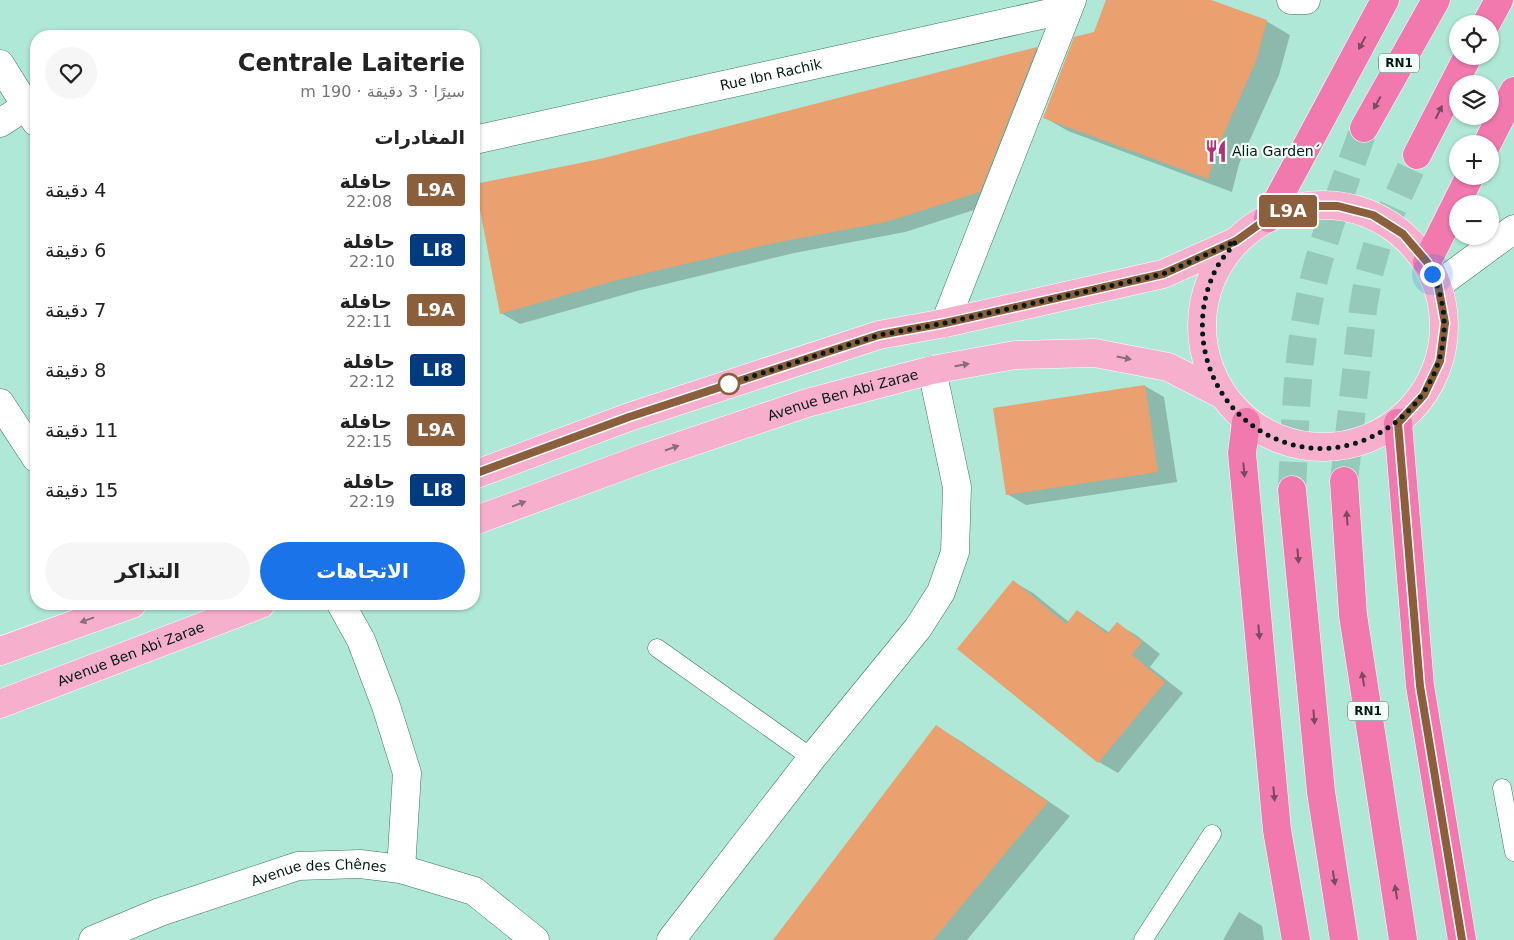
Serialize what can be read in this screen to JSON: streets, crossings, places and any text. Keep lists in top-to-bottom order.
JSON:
{
  "streets": {
    "highway": ["RN1"],
    "main road": ["Avenue Ben Abi Zarae"],
    "street": ["Rue Ibn Rachik", "Avenue des Chênes"]
  },
  "places": {
    "restaurant": ["Alia Garden´"]
  },
  "lines": ["bus line L9A"],
  "page": {
    "on_map": "L9A",
    "map_buttons": ["+", "−"],
    "heading": [
      ["Centrale Laiterie", "سيرًا · 3 دقيقة · 190 m"],
      "المغادرات"
    ],
    "list": [
      {
        "mark": "L9A",
        "name": "حافلة",
        "note": "22:08",
        "value": "4 دقيقة"
      },
      {
        "mark": "LI8",
        "name": "حافلة",
        "note": "22:10",
        "value": "6 دقيقة"
      },
      {
        "mark": "L9A",
        "name": "حافلة",
        "note": "22:11",
        "value": "7 دقيقة"
      },
      {
        "mark": "LI8",
        "name": "حافلة",
        "note": "22:12",
        "value": "8 دقيقة"
      },
      {
        "mark": "L9A",
        "name": "حافلة",
        "note": "22:15",
        "value": "11 دقيقة"
      },
      {
        "mark": "LI8",
        "name": "حافلة",
        "note": "22:19",
        "value": "15 دقيقة"
      }
    ],
    "buttons": ["الاتجاهات", "التذاكر"]
  }
}
